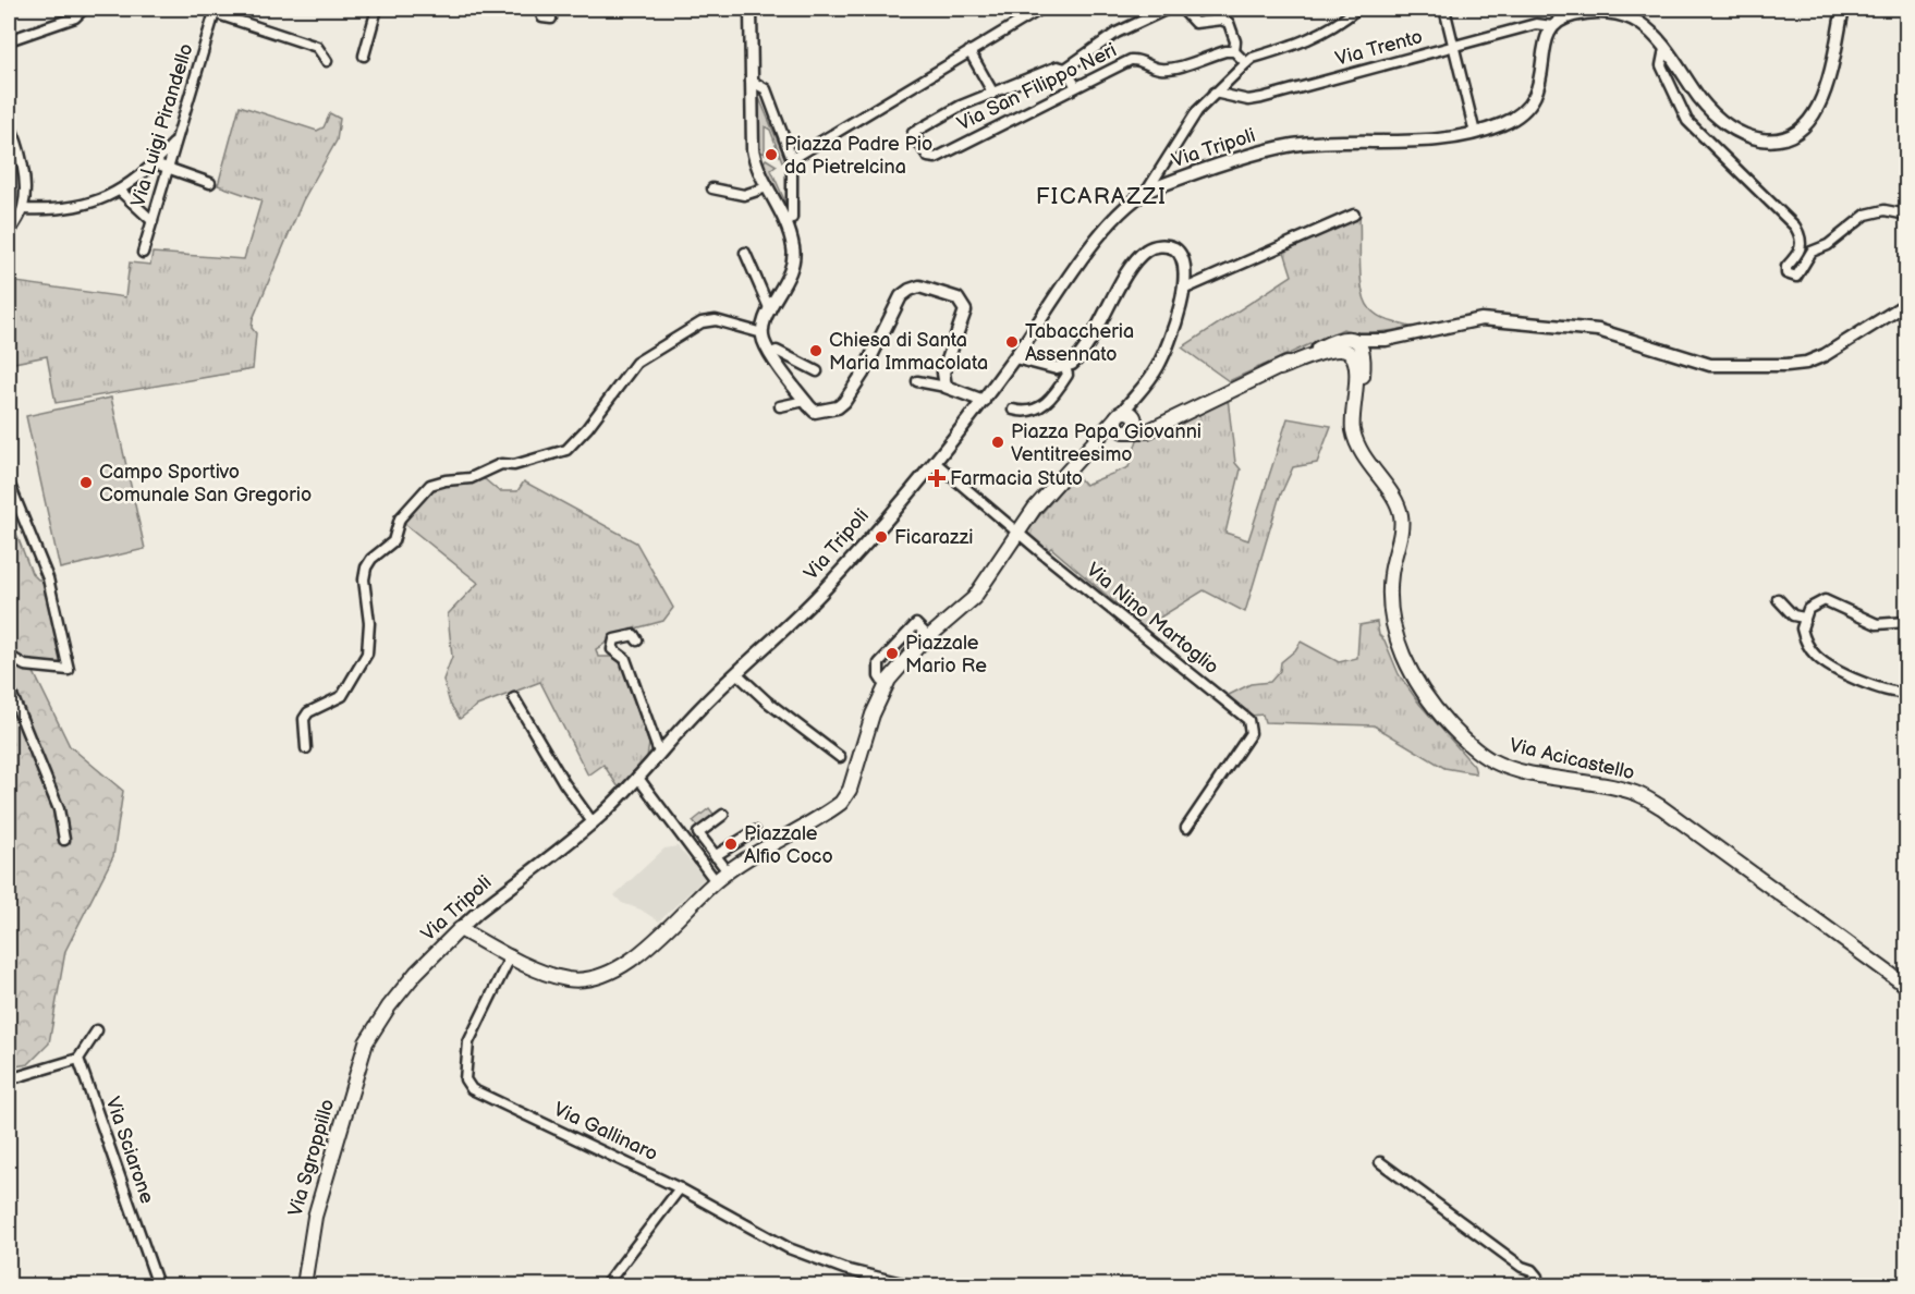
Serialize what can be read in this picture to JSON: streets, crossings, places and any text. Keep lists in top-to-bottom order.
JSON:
{
  "streets": {
    "main road": ["Via Tripoli", "Via Acicastello", "Via Sgroppillo"],
    "street": [
      "Via Trento",
      "Via San Filippo Neri",
      "Via Luigi Pirandello",
      "Via Nino Martoglio",
      "Via Gallinaro",
      "Via Sciarone"
    ]
  },
  "crossings": [
    ["Via Trento", "Via Tripoli"],
    ["Via Tripoli", "Via Nino Martoglio"],
    ["Via Tripoli", "Via Sgroppillo"]
  ],
  "districts": ["FICARAZZI"],
  "places": {
    "other": [
      "Piazza Padre Pio da Pietrelcina",
      "Tabaccheria Assennato",
      "Chiesa di Santa Maria Immacolata",
      "Piazza Papa Giovanni Ventitreesimo",
      "Campo Sportivo Comunale San Gregorio",
      "Ficarazzi",
      "Piazzale Mario Re",
      "Piazzale Alfio Coco"
    ],
    "health": ["Farmacia Stuto"]
  }
}
